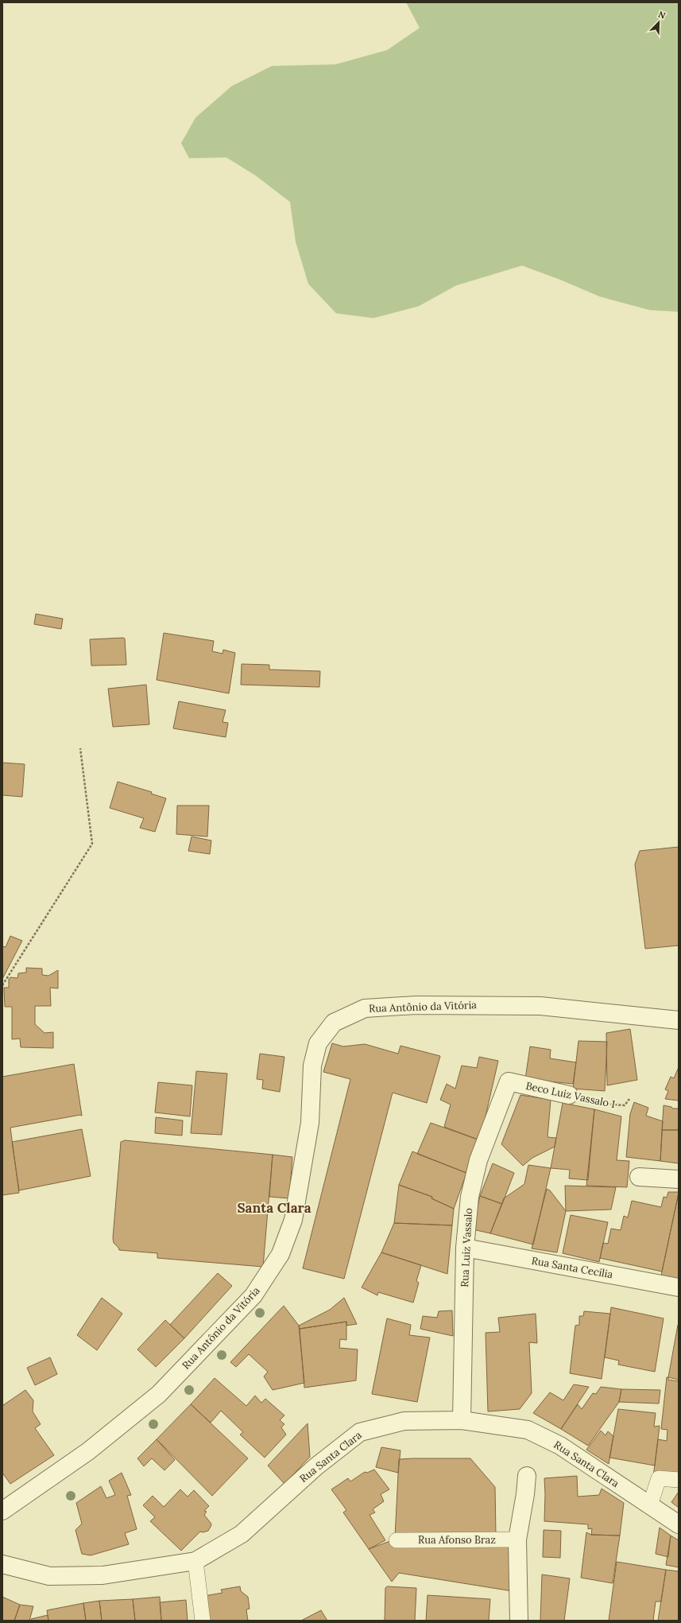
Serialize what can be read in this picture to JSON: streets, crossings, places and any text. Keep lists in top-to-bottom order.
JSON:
{
  "streets": {
    "street": [
      "Rua Antônio da Vitória",
      "Beco Luiz Vassalo 1",
      "Rua Luiz Vassalo",
      "Rua Santa Cecília",
      "Rua Santa Clara"
    ],
    "lane": ["Rua Afonso Braz"]
  },
  "crossings": [
    ["Beco Luiz Vassalo 1", "Rua Luiz Vassalo"],
    ["Rua Luiz Vassalo", "Rua Santa Cecília"],
    ["Rua Luiz Vassalo", "Rua Santa Clara"]
  ],
  "districts": ["Santa Clara"],
  "north": "top right"
}
